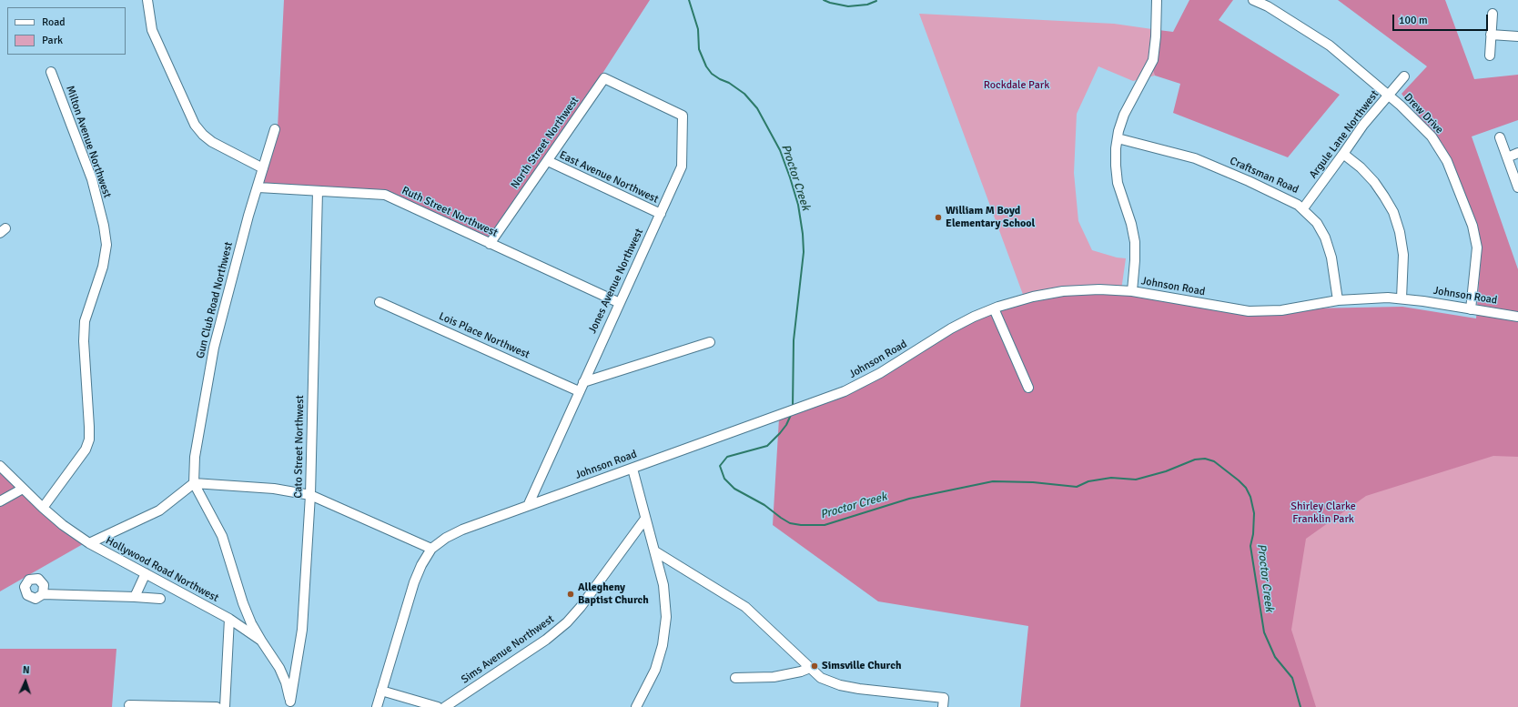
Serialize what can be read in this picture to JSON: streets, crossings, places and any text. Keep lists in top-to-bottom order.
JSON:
{
  "streets": {
    "street": [
      "Drew Drive",
      "Argule Lane Northwest",
      "Milton Avenue Northwest",
      "North Street Northwest",
      "Craftsman Road",
      "East Avenue Northwest",
      "Ruth Street Northwest",
      "Jones Avenue Northwest",
      "Johnson Road",
      "Gun Club Road Northwest",
      "Lois Place Northwest",
      "Cato Street Northwest",
      "Hollywood Road Northwest",
      "Sims Avenue Northwest"
    ]
  },
  "crossings": [
    ["Drew Drive", "Argule Lane Northwest"],
    ["Drew Drive", "Johnson Road"],
    ["Argule Lane Northwest", "Craftsman Road"],
    ["Milton Avenue Northwest", "Hollywood Road Northwest"],
    ["North Street Northwest", "East Avenue Northwest"],
    ["North Street Northwest", "Ruth Street Northwest"],
    ["North Street Northwest", "Jones Avenue Northwest"],
    ["Craftsman Road", "Johnson Road"],
    ["East Avenue Northwest", "Jones Avenue Northwest"],
    ["Ruth Street Northwest", "Jones Avenue Northwest"],
    ["Ruth Street Northwest", "Gun Club Road Northwest"],
    ["Ruth Street Northwest", "Cato Street Northwest"],
    ["Jones Avenue Northwest", "Johnson Road"],
    ["Jones Avenue Northwest", "Lois Place Northwest"],
    ["Cato Street Northwest", "Hollywood Road Northwest"]
  ],
  "water": ["Proctor Creek"],
  "parks": ["Rockdale Park", "Shirley Clarke Franklin Park"],
  "places": ["William M Boyd Elementary School", "Allegheny Baptist Church", "Simsville Church"],
  "legend": ["Road", "Park"],
  "scale_bar": "100 m",
  "north": "top"
}
